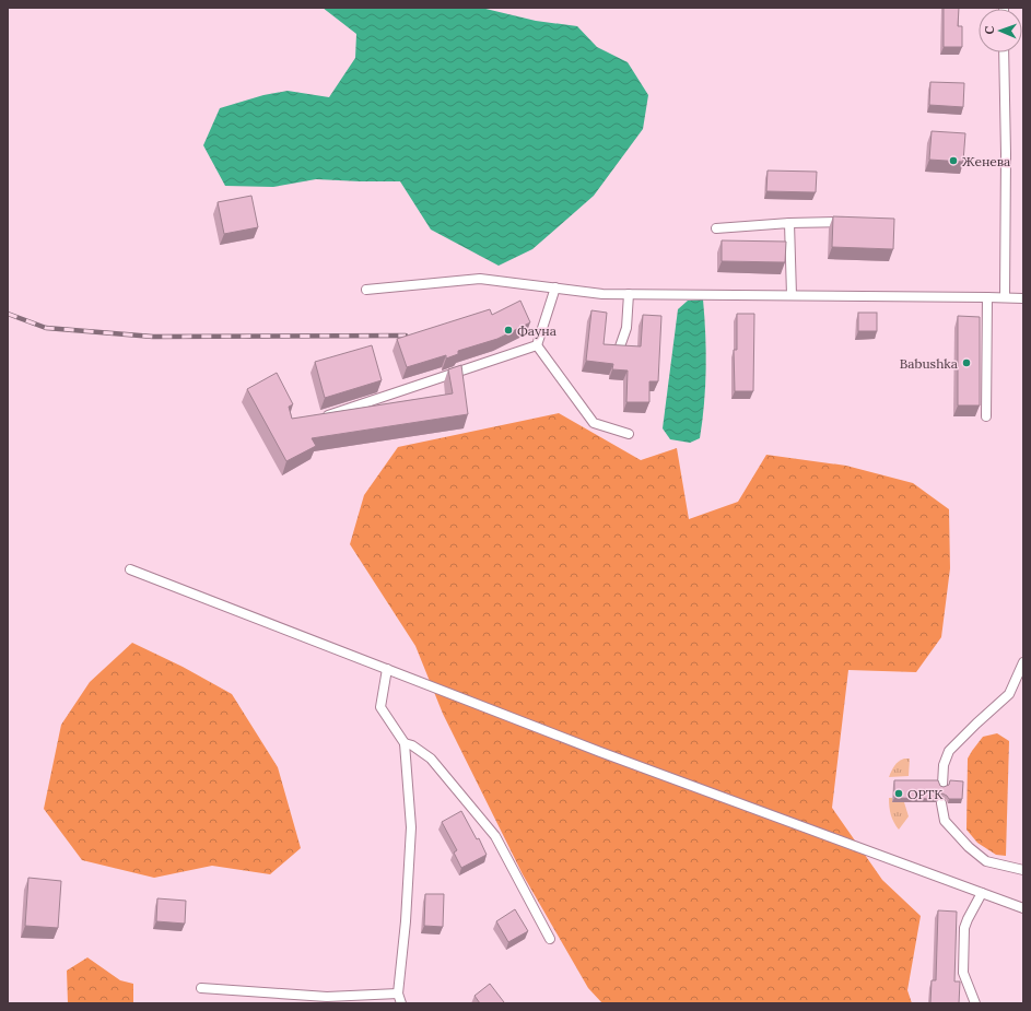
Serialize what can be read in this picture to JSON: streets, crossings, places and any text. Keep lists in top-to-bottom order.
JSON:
{
  "places": [
    "Женева",
    "Фауна",
    "Babushka",
    "ОРТК"
  ],
  "north": "left"
}
